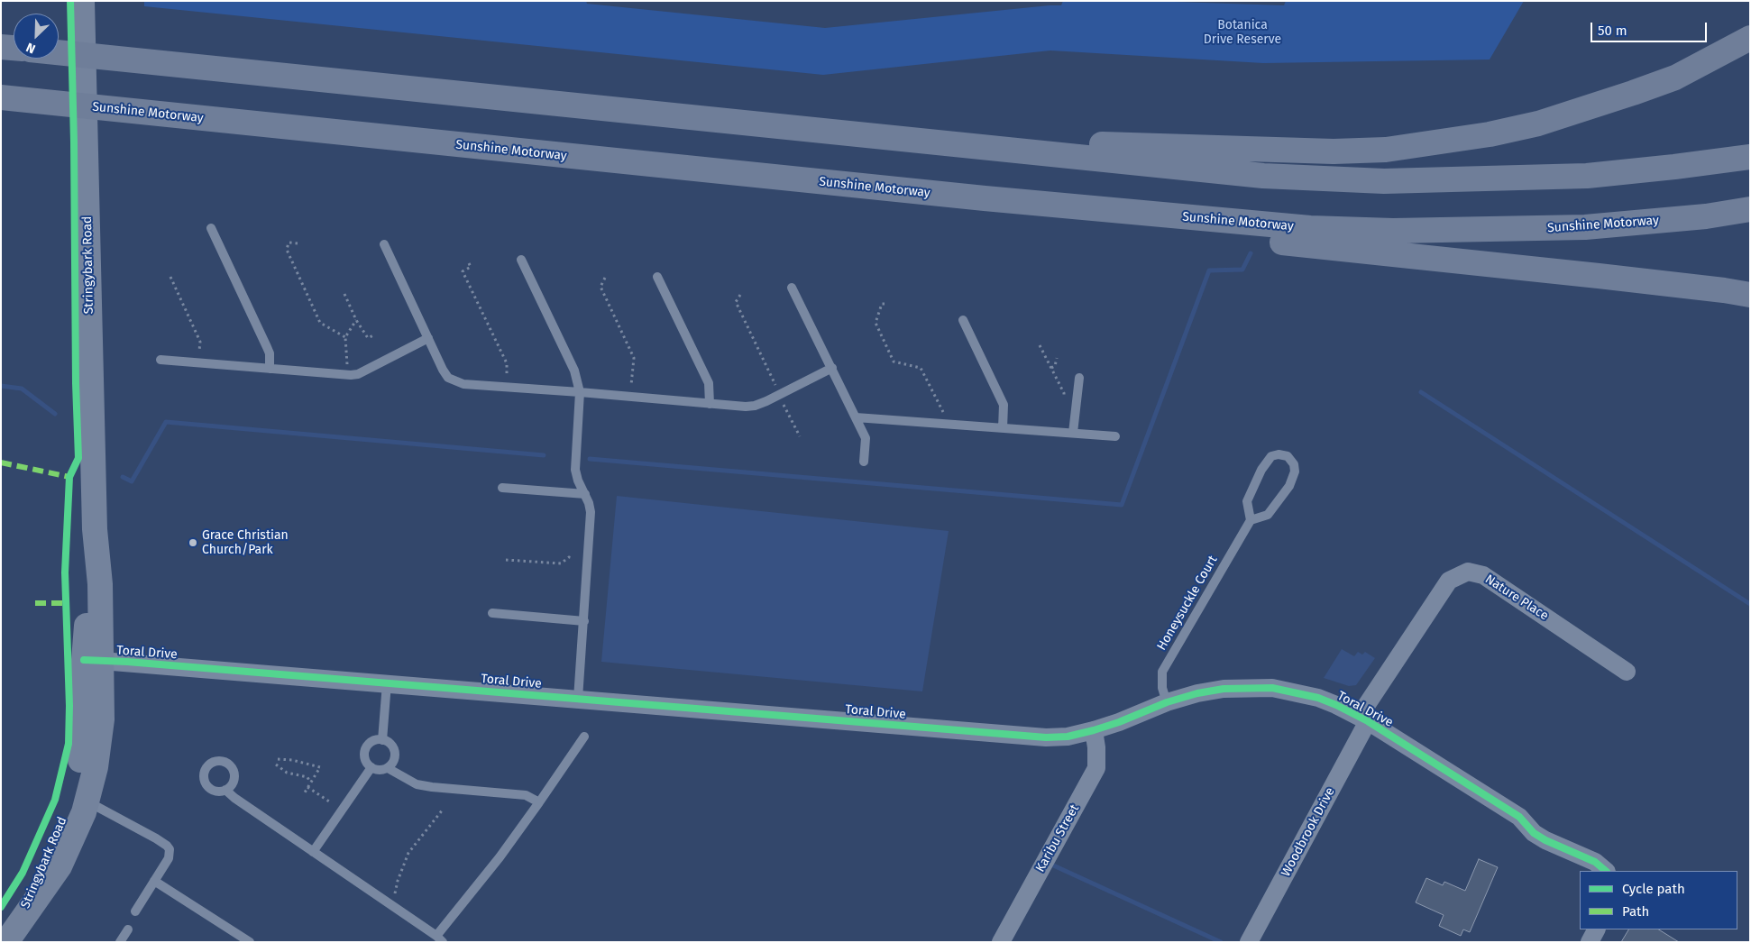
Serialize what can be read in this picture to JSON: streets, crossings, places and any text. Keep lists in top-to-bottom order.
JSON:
{
  "streets": {
    "highway": ["Sunshine Motorway"],
    "street": [
      "Stringybark Road",
      "Nature Place",
      "Toral Drive",
      "Woodbrook Drive",
      "Karibu Street"
    ],
    "lane": ["Honeysuckle Court"]
  },
  "crossings": [
    ["Stringybark Road", "Toral Drive"],
    ["Nature Place", "Toral Drive"],
    ["Nature Place", "Woodbrook Drive"],
    ["Honeysuckle Court", "Toral Drive"],
    ["Toral Drive", "Woodbrook Drive"],
    ["Toral Drive", "Karibu Street"]
  ],
  "parks": ["Botanica Drive Reserve"],
  "places": ["Grace Christian Church/Park"],
  "legend": ["Cycle path", "Path"],
  "scale_bar": "50 m",
  "north": "bottom left"
}
